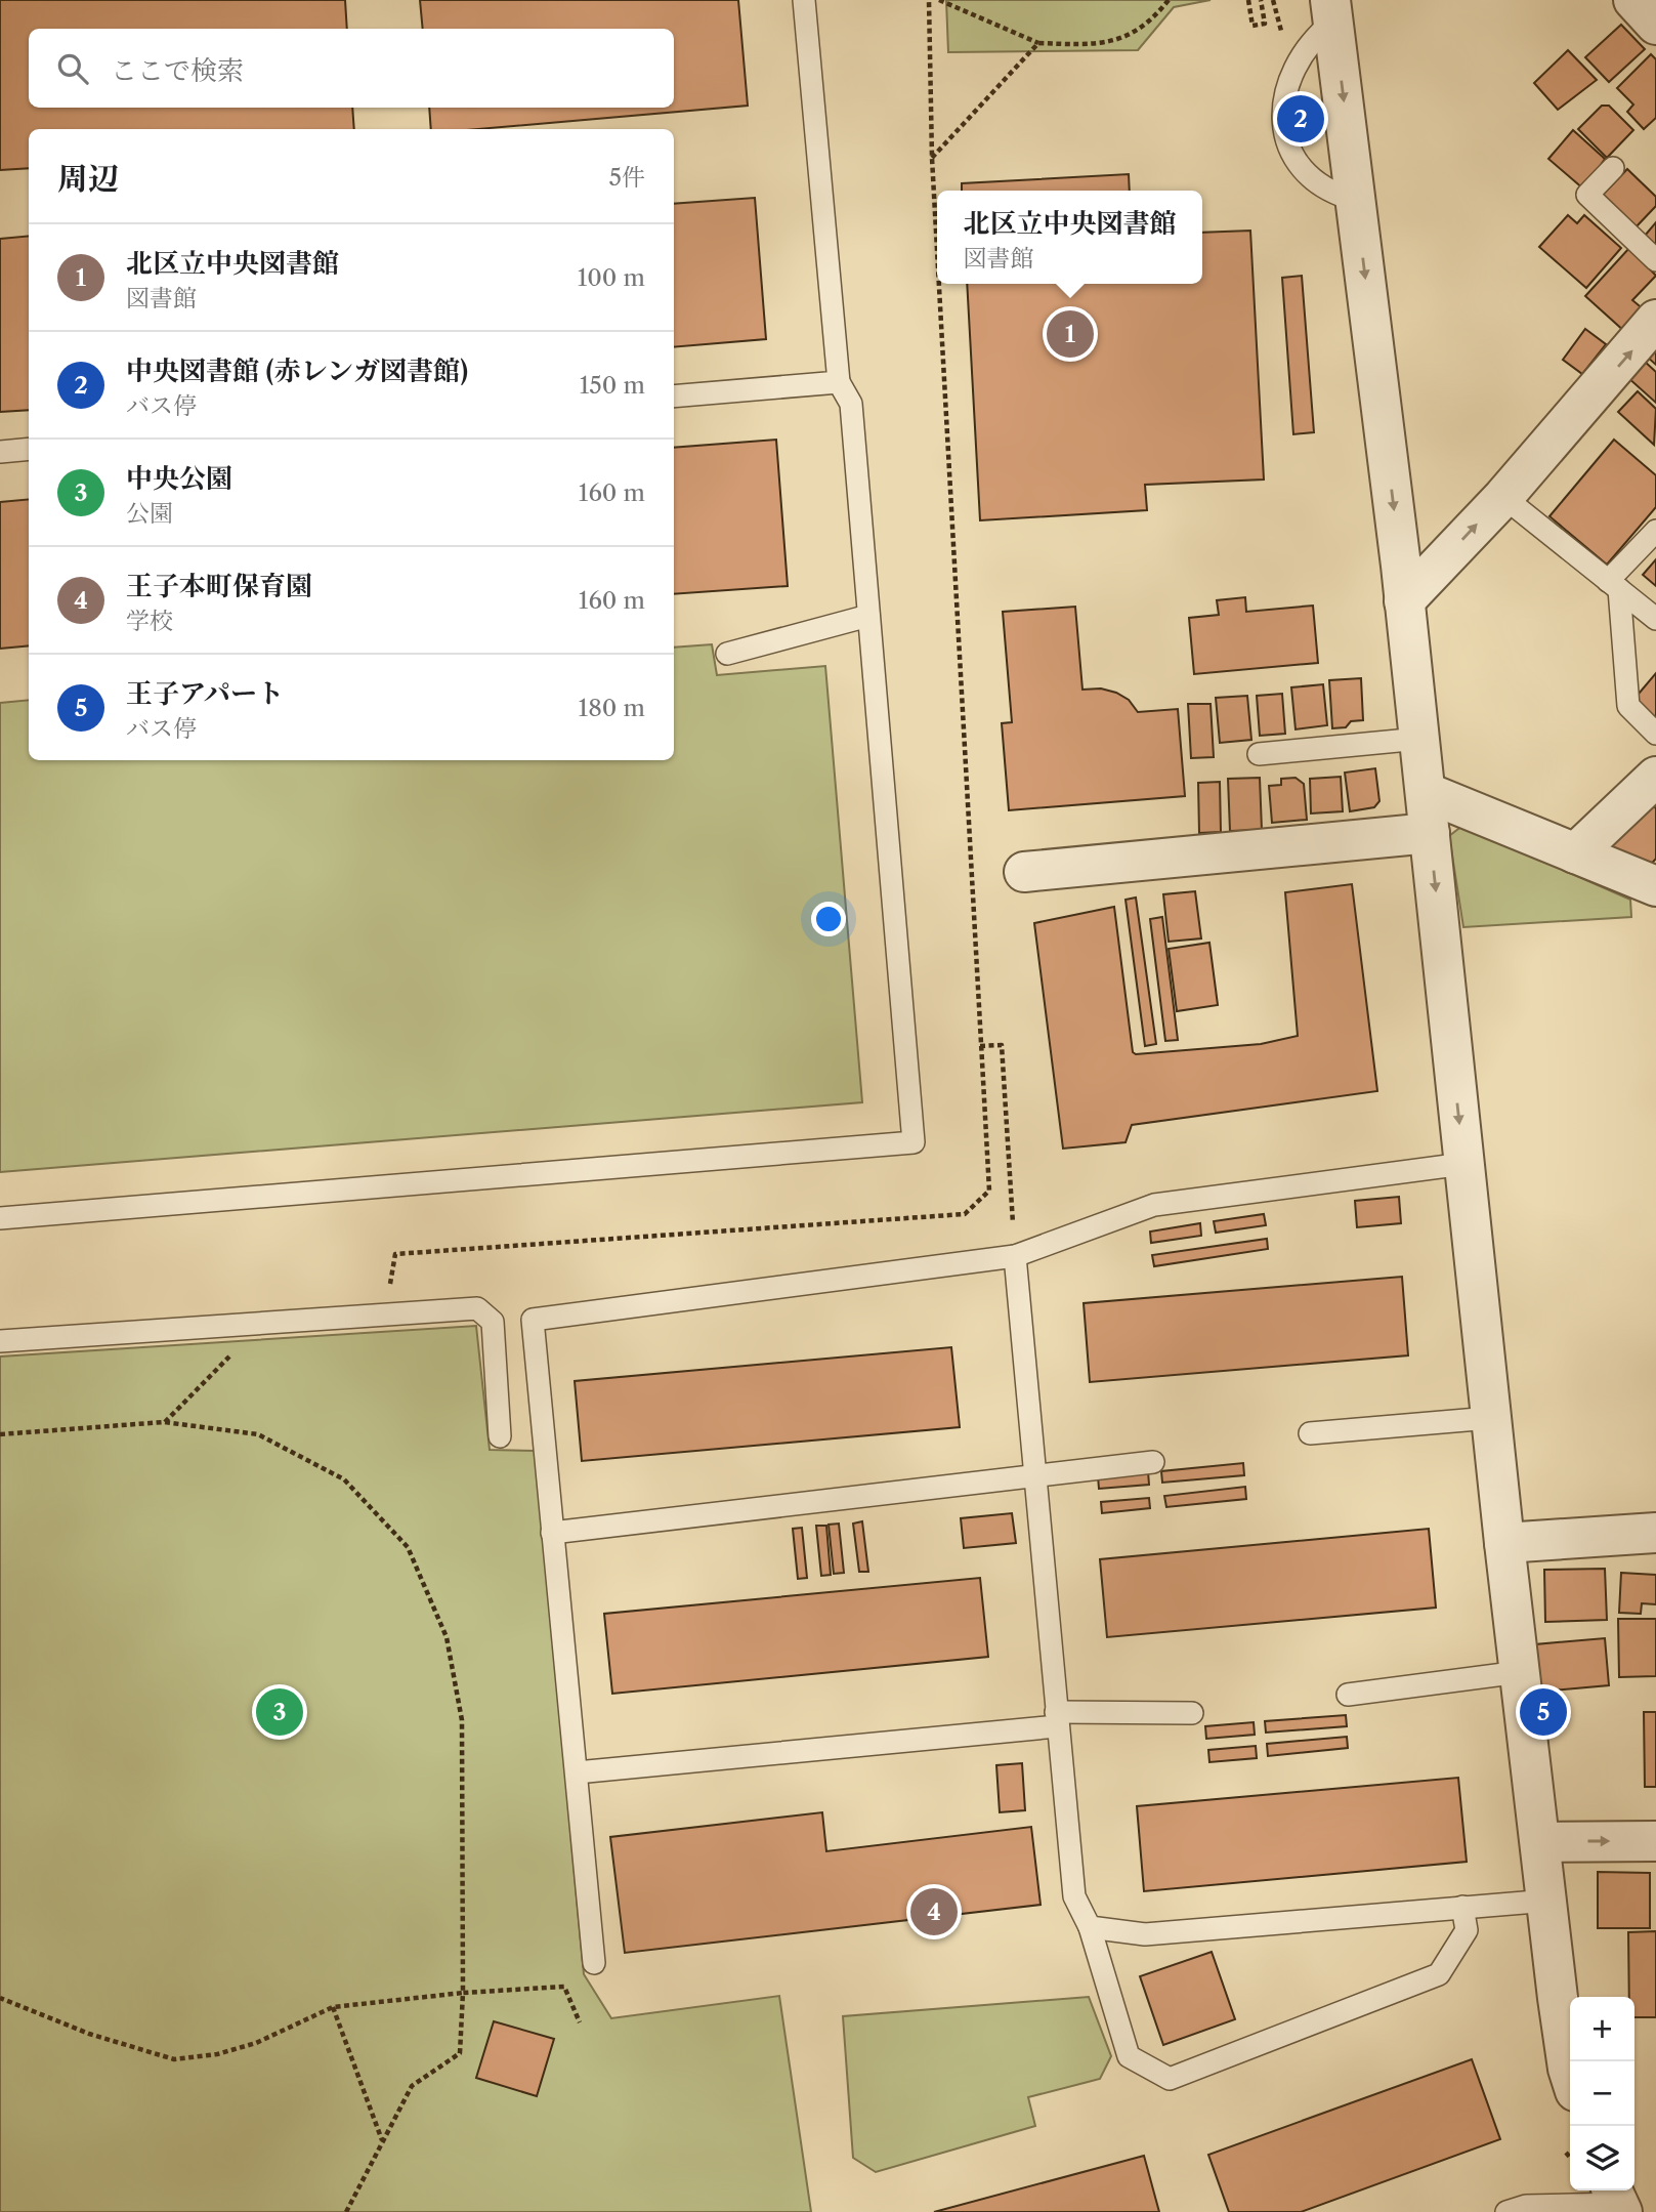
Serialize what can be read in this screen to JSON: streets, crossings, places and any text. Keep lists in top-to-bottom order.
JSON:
{
  "page": {
    "search": "ここで検索",
    "pins": [
      "2",
      "1",
      "3",
      "5",
      "4"
    ],
    "heading": ["周辺", "5件"],
    "popup": ["北区立中央図書館", "図書館"],
    "list": [
      {
        "mark": "1",
        "name": "北区立中央図書館",
        "note": "図書館",
        "value": "100 m"
      },
      {
        "mark": "2",
        "name": "中央図書館 (赤レンガ図書館)",
        "note": "バス停",
        "value": "150 m"
      },
      {
        "mark": "3",
        "name": "中央公園",
        "note": "公園",
        "value": "160 m"
      },
      {
        "mark": "4",
        "name": "王子本町保育園",
        "note": "学校",
        "value": "160 m"
      },
      {
        "mark": "5",
        "name": "王子アパート",
        "note": "バス停",
        "value": "180 m"
      }
    ],
    "map_buttons": ["+", "−"]
  }
}
